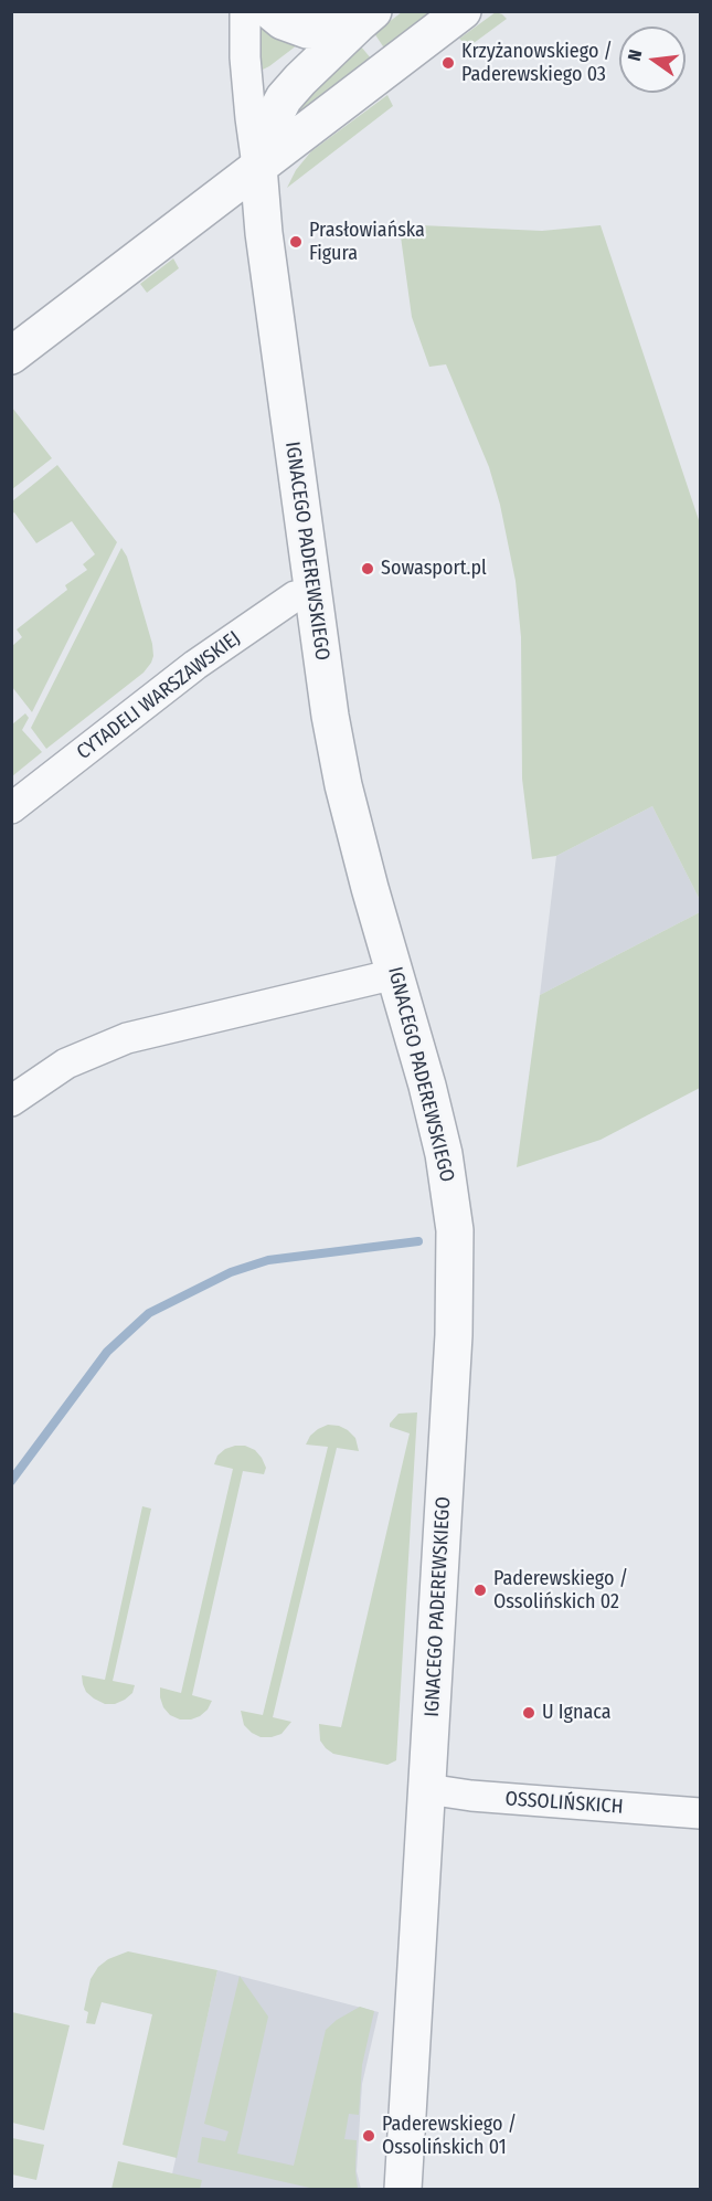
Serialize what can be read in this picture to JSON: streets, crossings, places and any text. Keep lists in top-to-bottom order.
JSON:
{
  "streets": {
    "street": ["IGNACEGO PADEREWSKIEGO", "CYTADELI WARSZAWSKIEJ", "OSSOLIŃSKICH"]
  },
  "crossings": [
    ["IGNACEGO PADEREWSKIEGO", "CYTADELI WARSZAWSKIEJ"],
    ["IGNACEGO PADEREWSKIEGO", "OSSOLIŃSKICH"]
  ],
  "places": [
    "Krzyżanowskiego / Paderewskiego 03",
    "Prasłowiańska Figura",
    "Sowasport.pl",
    "Paderewskiego / Ossolińskich 02",
    "U Ignaca",
    "Paderewskiego / Ossolińskich 01"
  ],
  "north": "left"
}
